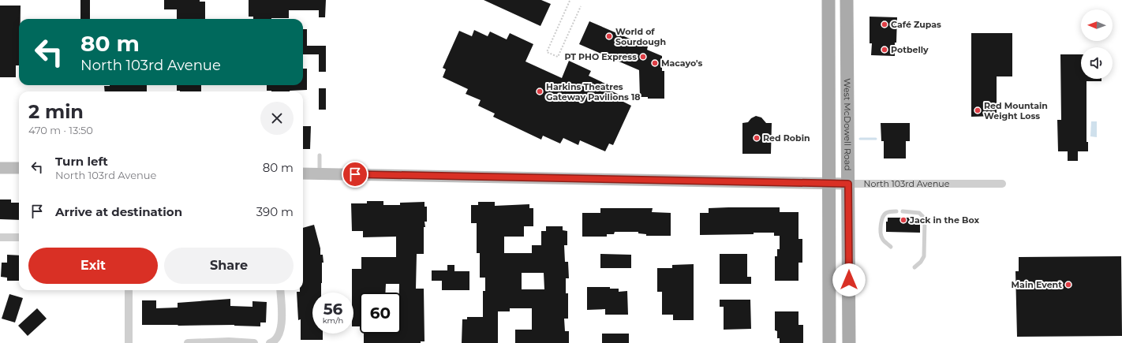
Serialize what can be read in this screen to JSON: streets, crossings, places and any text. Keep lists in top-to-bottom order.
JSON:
{
  "streets": {
    "main road": ["West McDowell Road"],
    "street": ["North 103rd Avenue"]
  },
  "crossings": [
    ["West McDowell Road", "North 103rd Avenue"]
  ],
  "places": [
    "Café Zupas",
    "World of Sourdough",
    "Potbelly",
    "PT PHO Express",
    "Macayo's",
    "Harkins Theatres Gateway Pavilions 18",
    "Red Mountain Weight Loss",
    "Red Robin",
    "Jack in the Box",
    "Main Event"
  ],
  "north": "left",
  "page": {
    "turn": ["80 m", "North 103rd Avenue"],
    "heading": ["2 min", "470 m · 13:50"],
    "list": [
      {
        "name": "Turn left",
        "note": "North 103rd Avenue",
        "value": "80 m"
      },
      {
        "name": "Arrive at destination",
        "value": "390 m"
      }
    ],
    "buttons": ["Exit", "Share"],
    "speed": "56 km/h",
    "limit": "60"
  }
}
